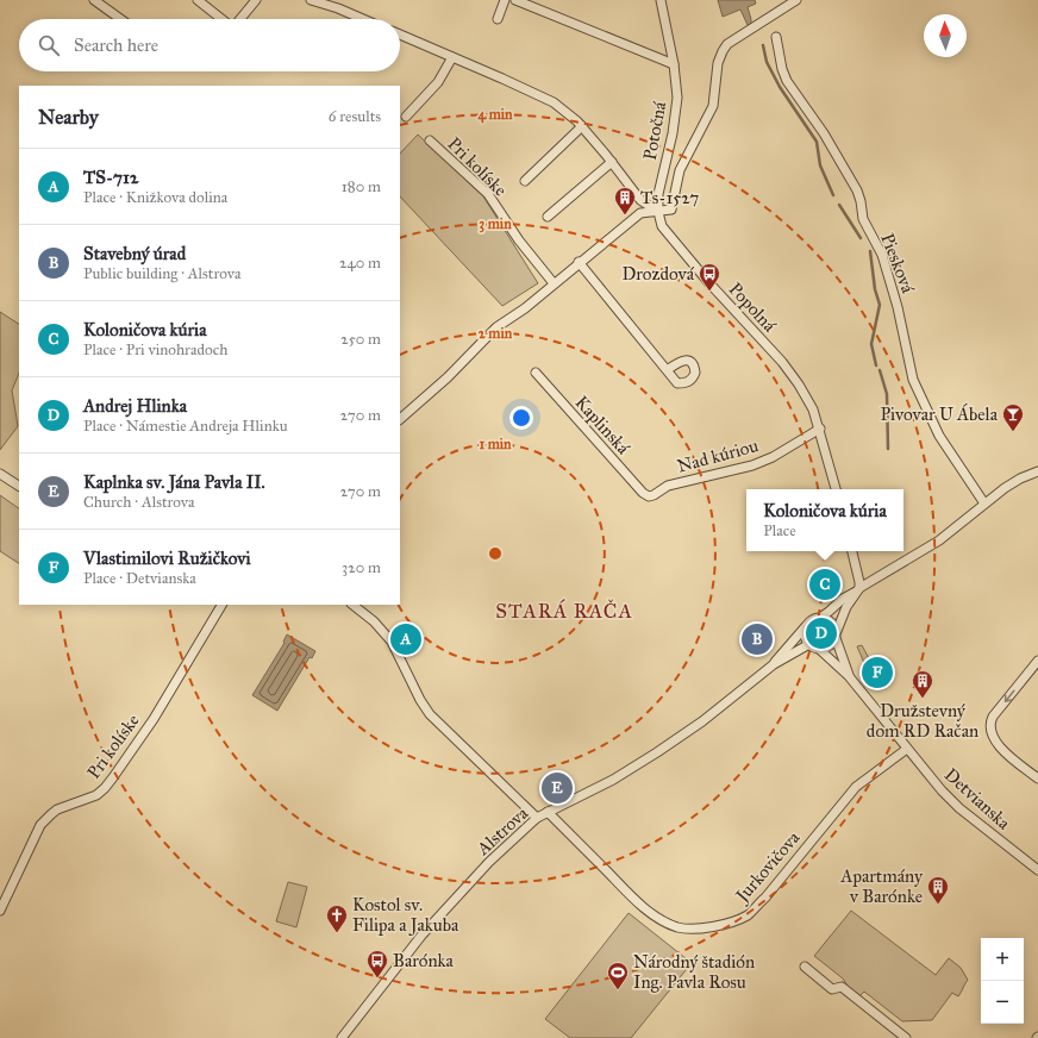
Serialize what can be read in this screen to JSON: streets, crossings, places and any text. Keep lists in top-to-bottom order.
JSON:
{
  "streets": {
    "street": [
      "Potočná",
      "Pri kolíske",
      "Piesková",
      "Popolná",
      "Kaplinská",
      "Nad kúriou",
      "Detvianska",
      "Alstrova",
      "Jurkovičova"
    ]
  },
  "crossings": [
    ["Potočná", "Popolná"],
    ["Popolná", "Nad kúriou"],
    ["Kaplinská", "Nad kúriou"],
    ["Detvianska", "Alstrova"],
    ["Detvianska", "Jurkovičova"],
    ["Alstrova", "Jurkovičova"]
  ],
  "districts": ["STARÁ RAČA"],
  "places": {
    "building": ["Ts-1527", "Družstevný dom RD Račan", "Apartmány v Barónke"],
    "bus stop": ["Drozdová", "Barónka"],
    "bar": ["Pivovar U Ábela"],
    "church": ["Kostol sv. Filipa a Jakuba"],
    "sports": ["Národný štadión Ing. Pavla Rosu"]
  },
  "north": "top",
  "page": {
    "search": "Search here",
    "heading": ["Nearby", "6 results"],
    "list": [
      {
        "mark": "A",
        "name": "TS-712",
        "note": "Place · Knižkova dolina",
        "value": "180 m"
      },
      {
        "mark": "B",
        "name": "Stavebný úrad",
        "note": "Public building · Alstrova",
        "value": "240 m"
      },
      {
        "mark": "C",
        "name": "Koloničova kúria",
        "note": "Place · Pri vinohradoch",
        "value": "250 m"
      },
      {
        "mark": "D",
        "name": "Andrej Hlinka",
        "note": "Place · Námestie Andreja Hlinku",
        "value": "270 m"
      },
      {
        "mark": "E",
        "name": "Kaplnka sv. Jána Pavla II.",
        "note": "Church · Alstrova",
        "value": "270 m"
      },
      {
        "mark": "F",
        "name": "Vlastimilovi Ružičkovi",
        "note": "Place · Detvianska",
        "value": "320 m"
      }
    ],
    "popup": ["Koloničova kúria", "Place"],
    "pins": [
      "C",
      "D",
      "A",
      "B",
      "F",
      "E"
    ],
    "map_buttons": ["+", "−"]
  },
  "rings": [
    "4 min",
    "3 min",
    "2 min",
    "1 min"
  ]
}
